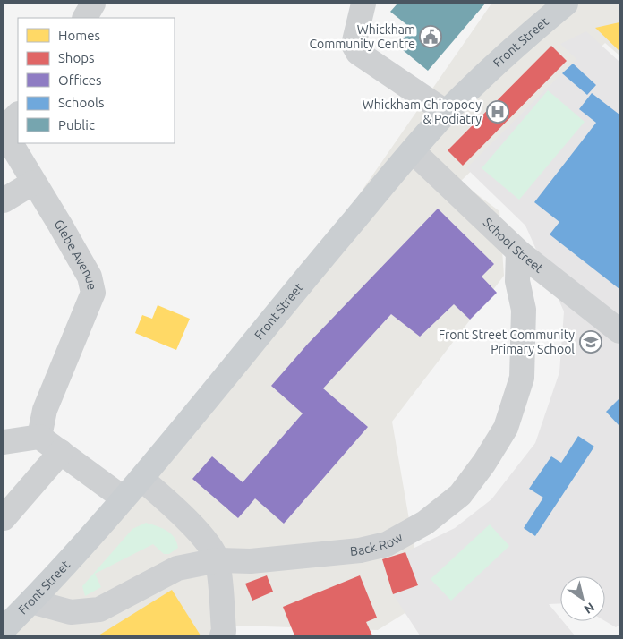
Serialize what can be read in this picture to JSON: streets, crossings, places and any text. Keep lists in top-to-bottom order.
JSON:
{
  "streets": {
    "main road": ["Front Street"],
    "street": ["School Street", "Glebe Avenue", "Back Row"]
  },
  "crossings": [
    ["Front Street", "School Street"],
    ["Front Street", "Back Row"],
    ["School Street", "Back Row"]
  ],
  "places": {
    "public building": ["Whickham Community Centre"],
    "hospital": ["Whickham Chiropody & Podiatry"],
    "school or university": ["Front Street Community Primary School"]
  },
  "legend": [
    "Homes",
    "Shops",
    "Offices",
    "Schools",
    "Public"
  ],
  "north": "bottom right"
}
